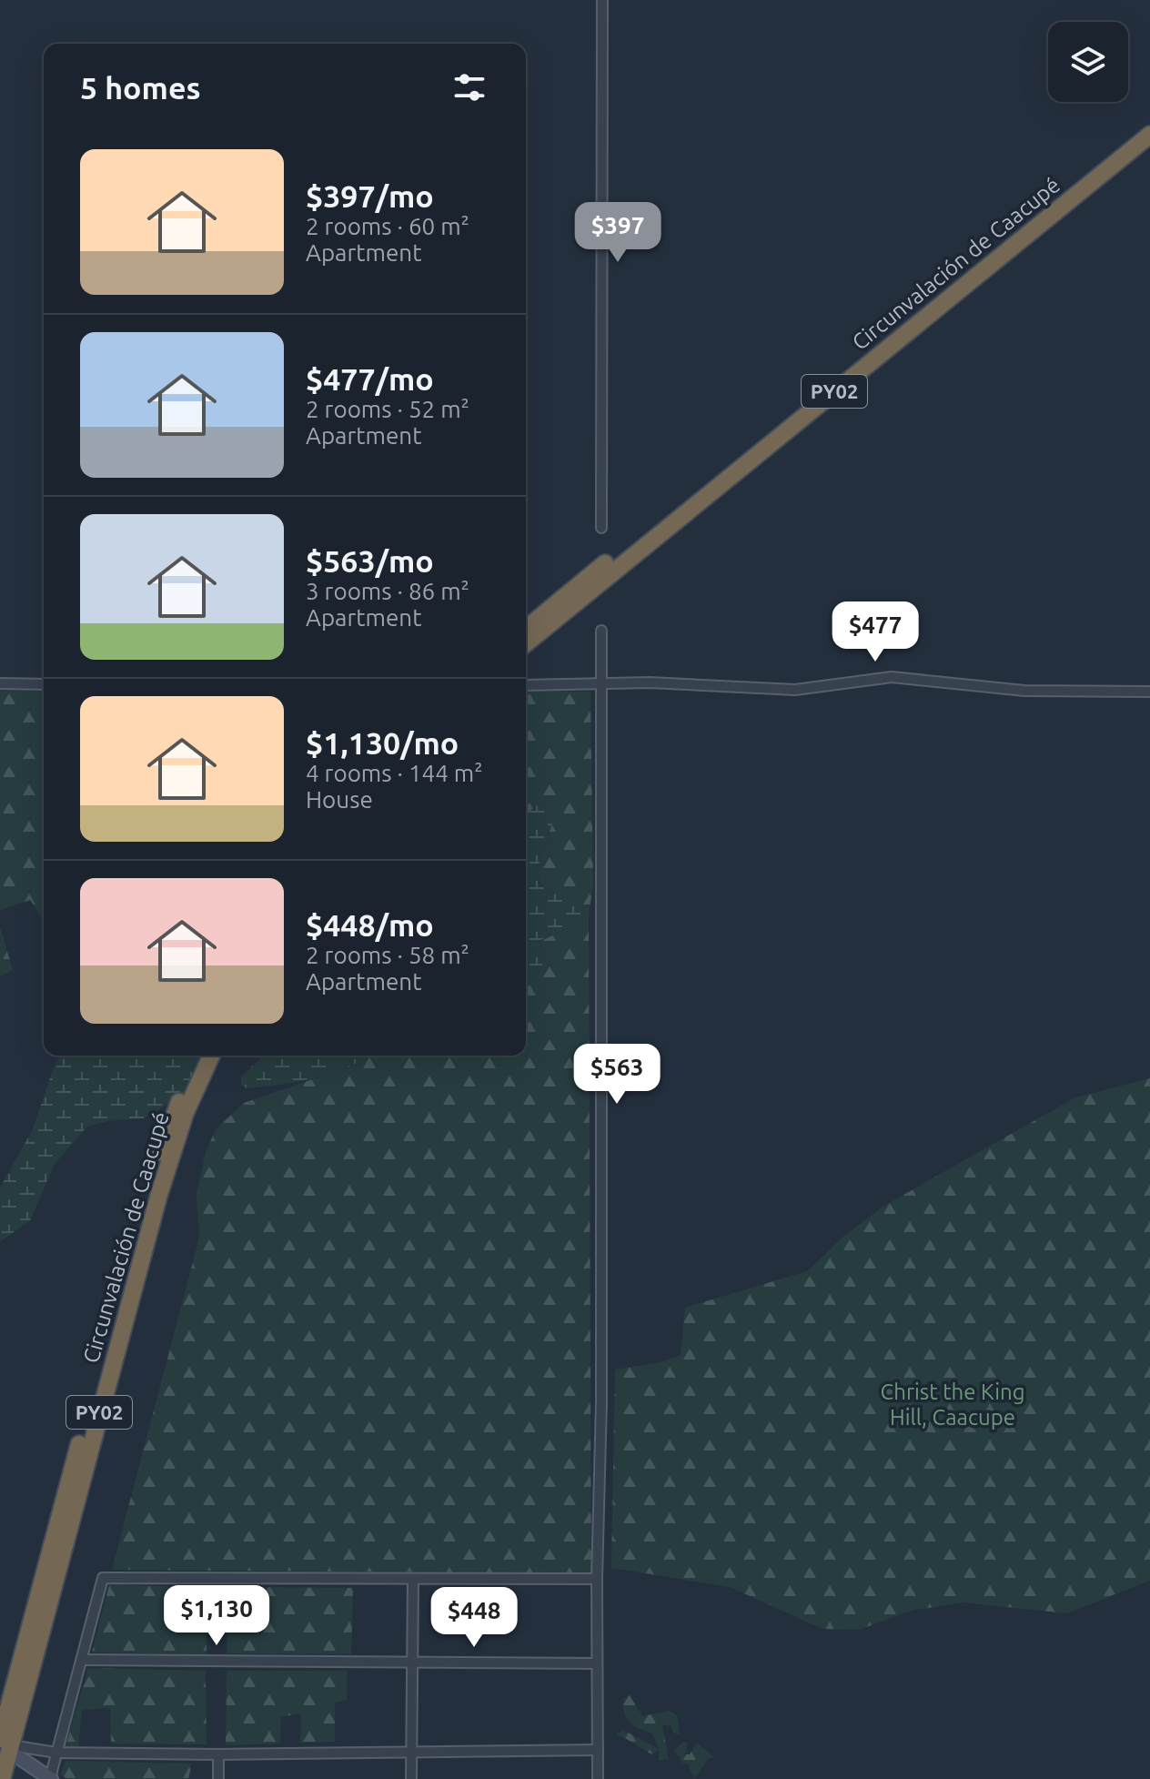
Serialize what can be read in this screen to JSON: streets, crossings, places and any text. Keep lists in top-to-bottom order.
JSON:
{
  "streets": {
    "highway": ["Circunvalación de Caacupé", "PY02"]
  },
  "parks": ["Christ the King Hill, Caacupe"],
  "page": {
    "heading": "5 homes",
    "list": [
      {
        "name": "$397/mo",
        "note": "2 rooms · 60 m² · Apartment"
      },
      {
        "name": "$477/mo",
        "note": "2 rooms · 52 m² · Apartment"
      },
      {
        "name": "$563/mo",
        "note": "3 rooms · 86 m² · Apartment"
      },
      {
        "name": "$1,130/mo",
        "note": "4 rooms · 144 m² · House"
      },
      {
        "name": "$448/mo",
        "note": "2 rooms · 58 m² · Apartment"
      }
    ],
    "price": [
      "$397",
      "$477",
      "$563",
      "$1,130",
      "$448"
    ]
  }
}
